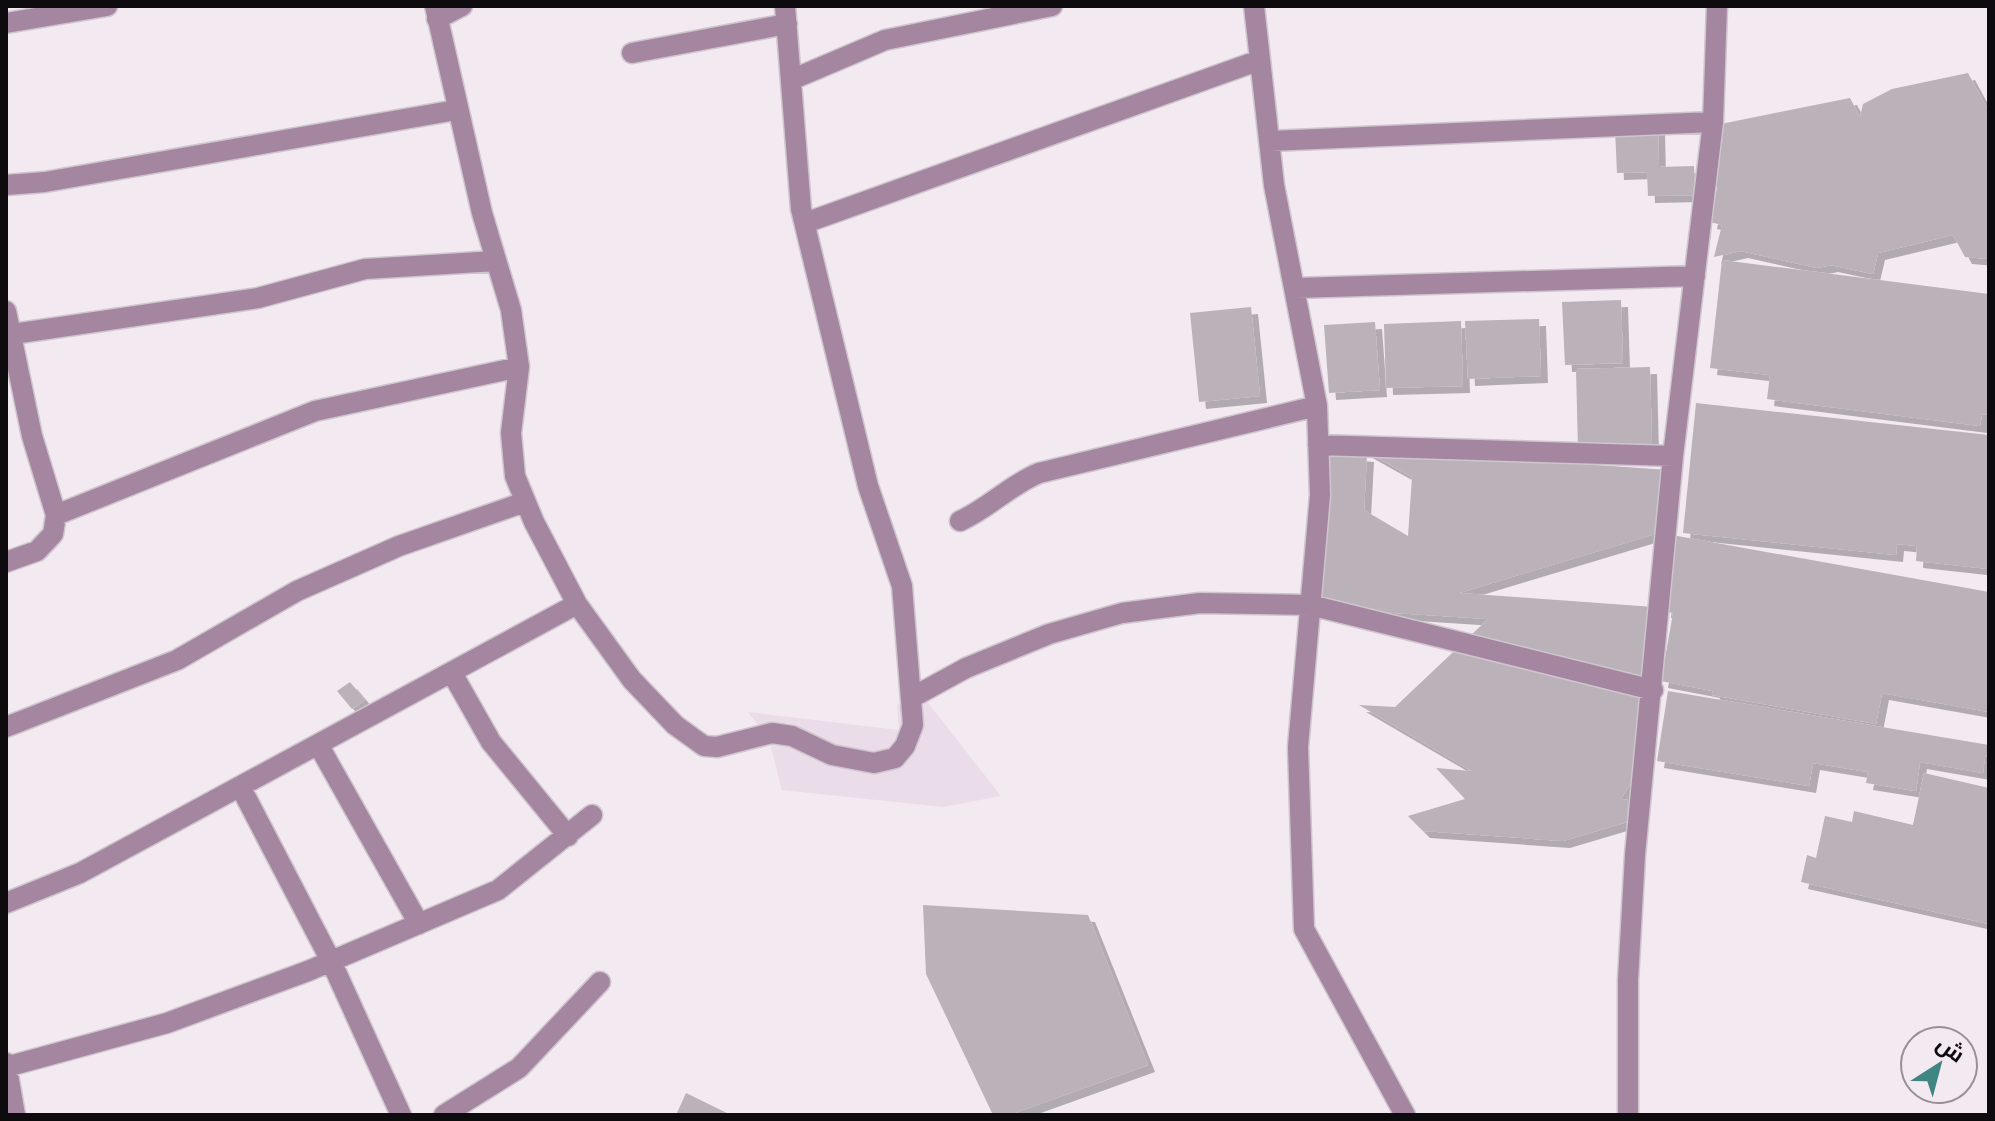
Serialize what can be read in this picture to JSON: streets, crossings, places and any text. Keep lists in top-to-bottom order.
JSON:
{
  "north": "top right"
}
